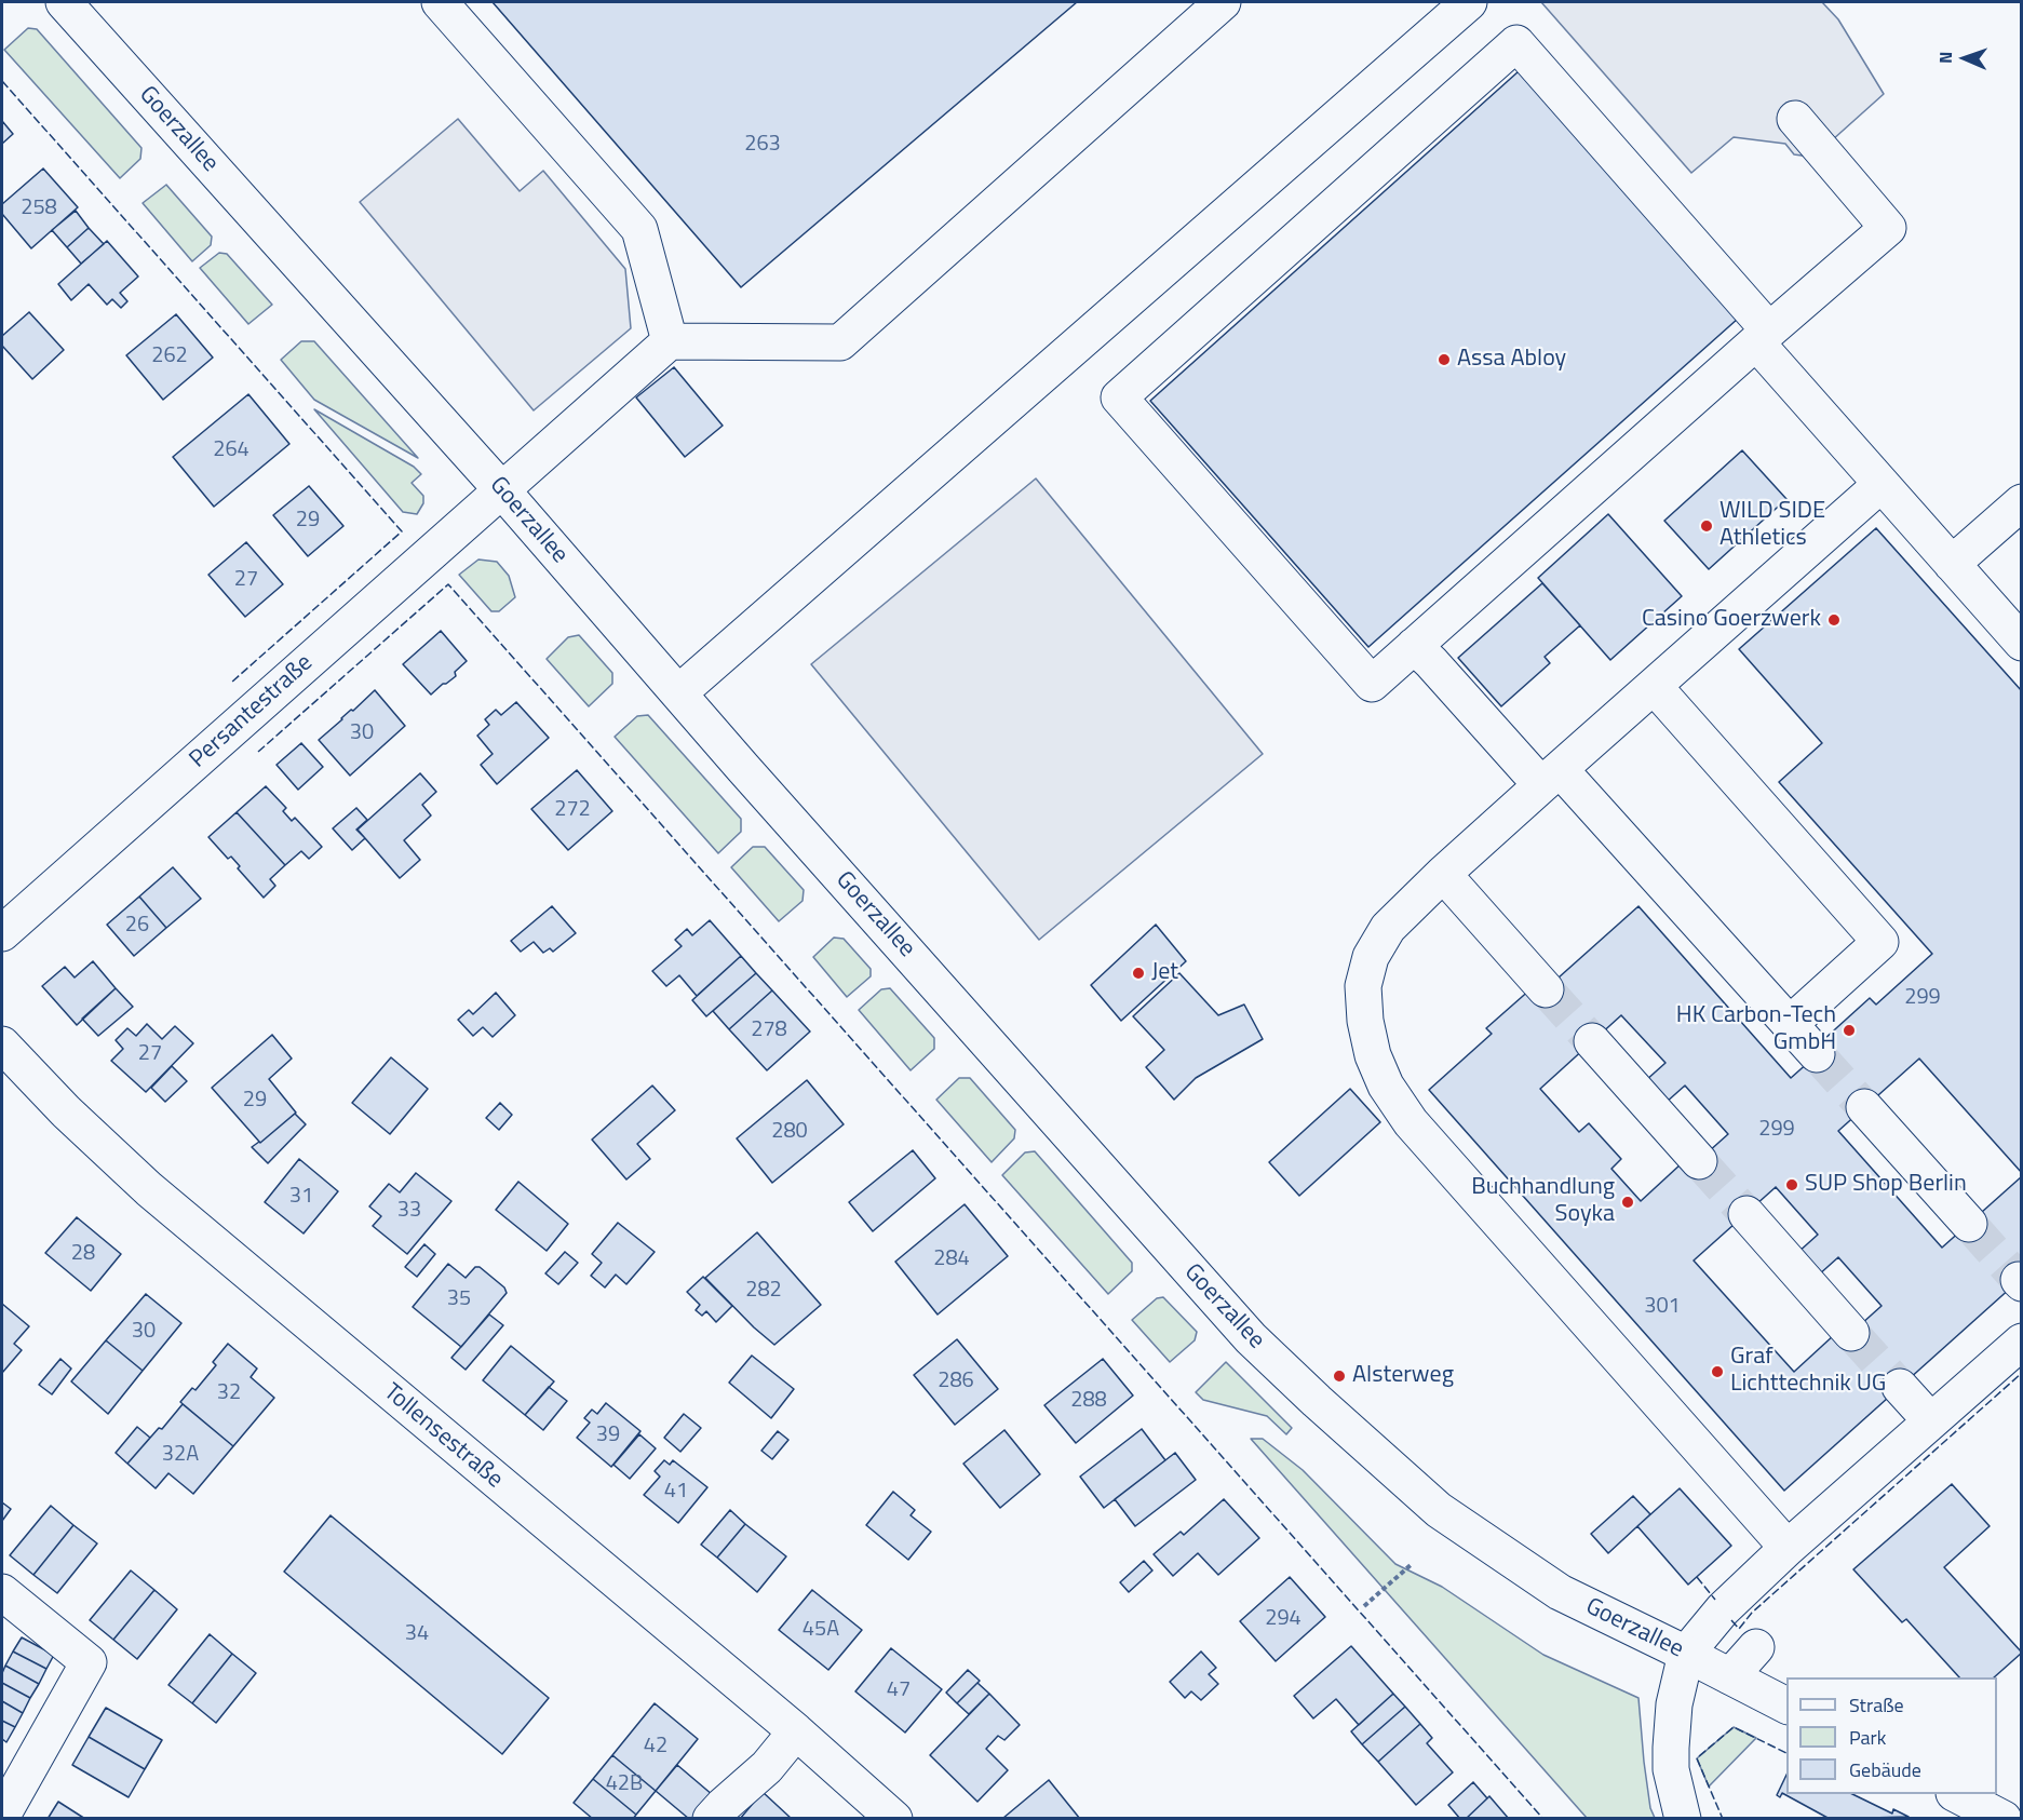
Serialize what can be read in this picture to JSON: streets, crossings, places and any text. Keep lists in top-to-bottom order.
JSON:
{
  "streets": {
    "main road": ["Goerzallee", "Persantestraße", "Tollensestraße"]
  },
  "crossings": [
    ["Goerzallee", "Persantestraße"]
  ],
  "places": [
    "Assa Abloy",
    "WILD SIDE Athletics",
    "Casino Goerzwerk",
    "Jet",
    "HK Carbon-Tech GmbH",
    "SUP Shop Berlin",
    "Buchhandlung Soyka",
    "Graf Lichttechnik UG",
    "Alsterweg"
  ],
  "house_numbers": [
    "263",
    "258",
    "262",
    "264",
    "29",
    "27",
    "30",
    "272",
    "26",
    "299",
    "278",
    "27",
    "29",
    "299",
    "280",
    "31",
    "33",
    "28",
    "284",
    "282",
    "35",
    "301",
    "30",
    "286",
    "32",
    "288",
    "39",
    "32A",
    "41",
    "294",
    "45A",
    "34",
    "47",
    "42",
    "42B"
  ],
  "legend": ["Straße", "Park", "Gebäude"],
  "north": "left"
}
